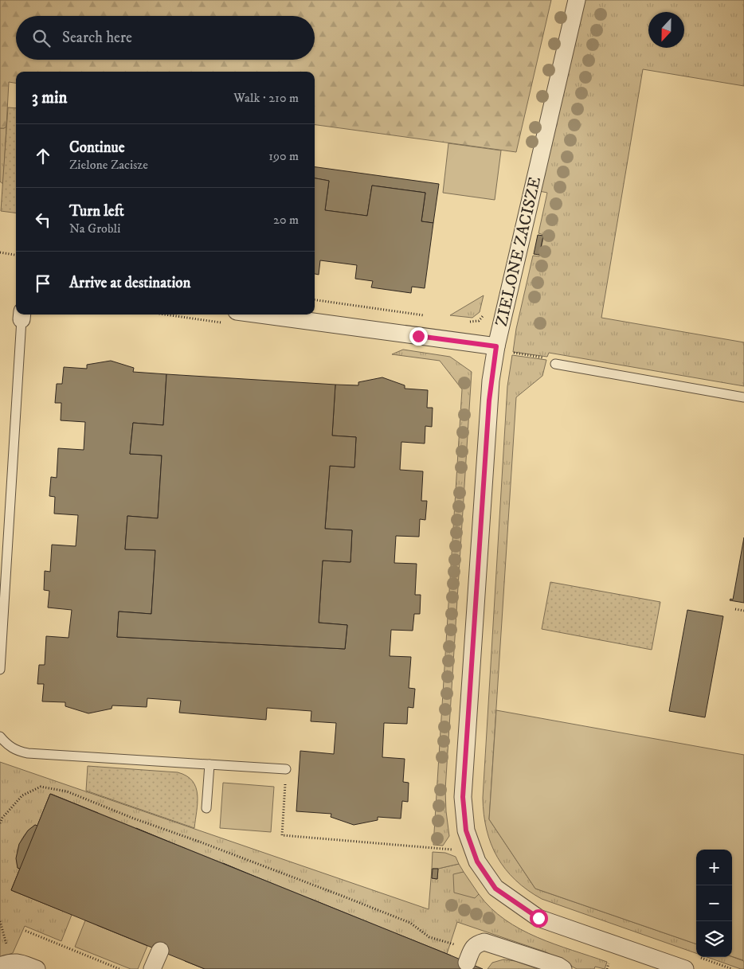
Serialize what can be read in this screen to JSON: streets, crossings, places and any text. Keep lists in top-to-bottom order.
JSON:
{
  "streets": {
    "street": ["ZIELONE ZACISZE"]
  },
  "north": "bottom",
  "page": {
    "search": "Search here",
    "heading": ["3 min", "Walk · 210 m"],
    "list": [
      ["Continue", "Zielone Zacisze", "190 m"],
      ["Turn left", "Na Grobli", "20 m"],
      "Arrive at destination"
    ],
    "map_buttons": ["+", "−"]
  }
}
